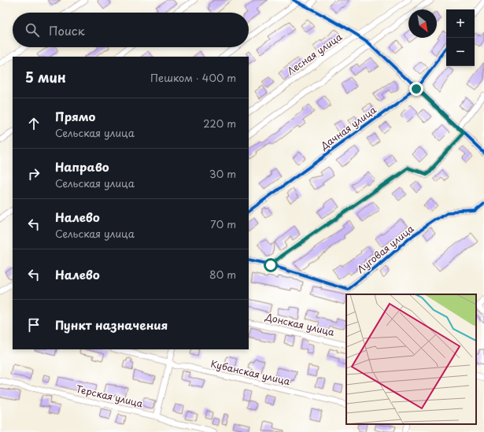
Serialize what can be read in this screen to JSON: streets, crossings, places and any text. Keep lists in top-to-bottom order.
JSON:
{
  "streets": {
    "street": [
      "Лесная улица",
      "Дачная улица",
      "Луговая улица",
      "Донская улица",
      "Кубанская улица",
      "Терская улица"
    ]
  },
  "north": "bottom right",
  "page": {
    "map_buttons": ["+", "−"],
    "search": "Поиск",
    "heading": ["5 мин", "Пешком · 400 m"],
    "list": [
      ["Прямо", "Сельская улица", "220 m"],
      ["Направо", "Сельская улица", "30 m"],
      ["Налево", "Сельская улица", "70 m"],
      ["Налево", "80 m"],
      "Пункт назначения"
    ]
  }
}
